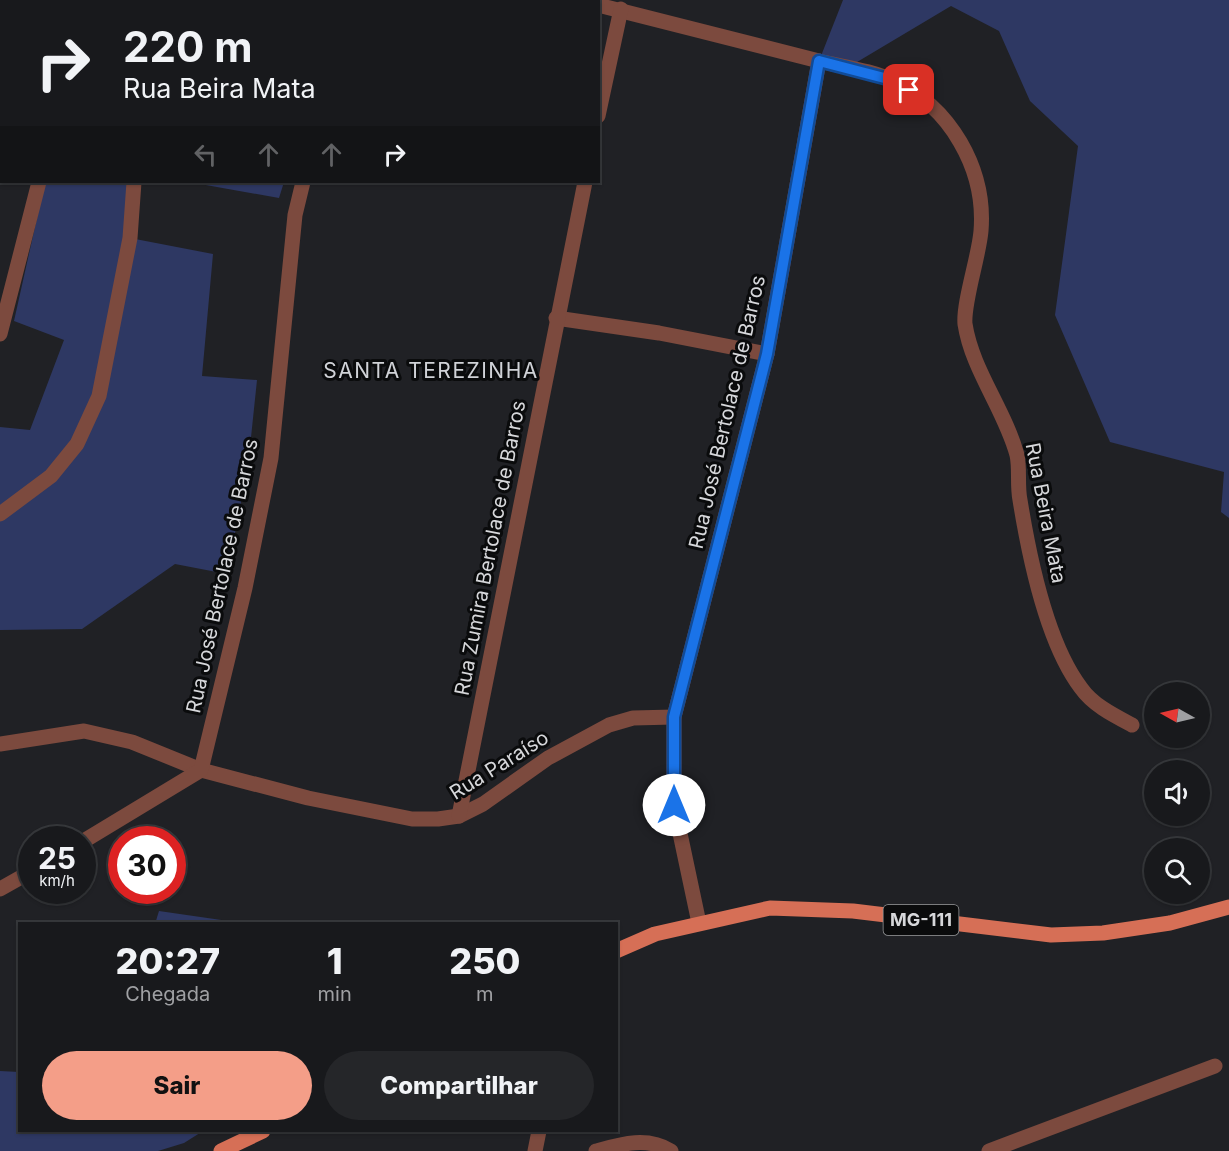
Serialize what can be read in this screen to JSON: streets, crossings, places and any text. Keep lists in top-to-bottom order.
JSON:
{
  "streets": {
    "main road": ["MG-111"],
    "street": [
      "Rua José Bertolace de Barros",
      "Rua Beira Mata",
      "Rua Zumira Bertolace de Barros",
      "Rua Paraíso"
    ]
  },
  "crossings": [
    ["Rua José Bertolace de Barros", "Rua Beira Mata"],
    ["Rua José Bertolace de Barros", "Rua Paraíso"],
    ["Rua José Bertolace de Barros", "MG-111"],
    ["Rua Zumira Bertolace de Barros", "Rua Paraíso"]
  ],
  "districts": ["SANTA TEREZINHA"],
  "north": "left",
  "page": {
    "turn": ["220 m", "Rua Beira Mata"],
    "speed": "25 km/h",
    "limit": "30",
    "eta": [
      "20:27",
      "Chegada",
      "1",
      "min",
      "250",
      "m"
    ],
    "buttons": ["Sair", "Compartilhar"]
  }
}
